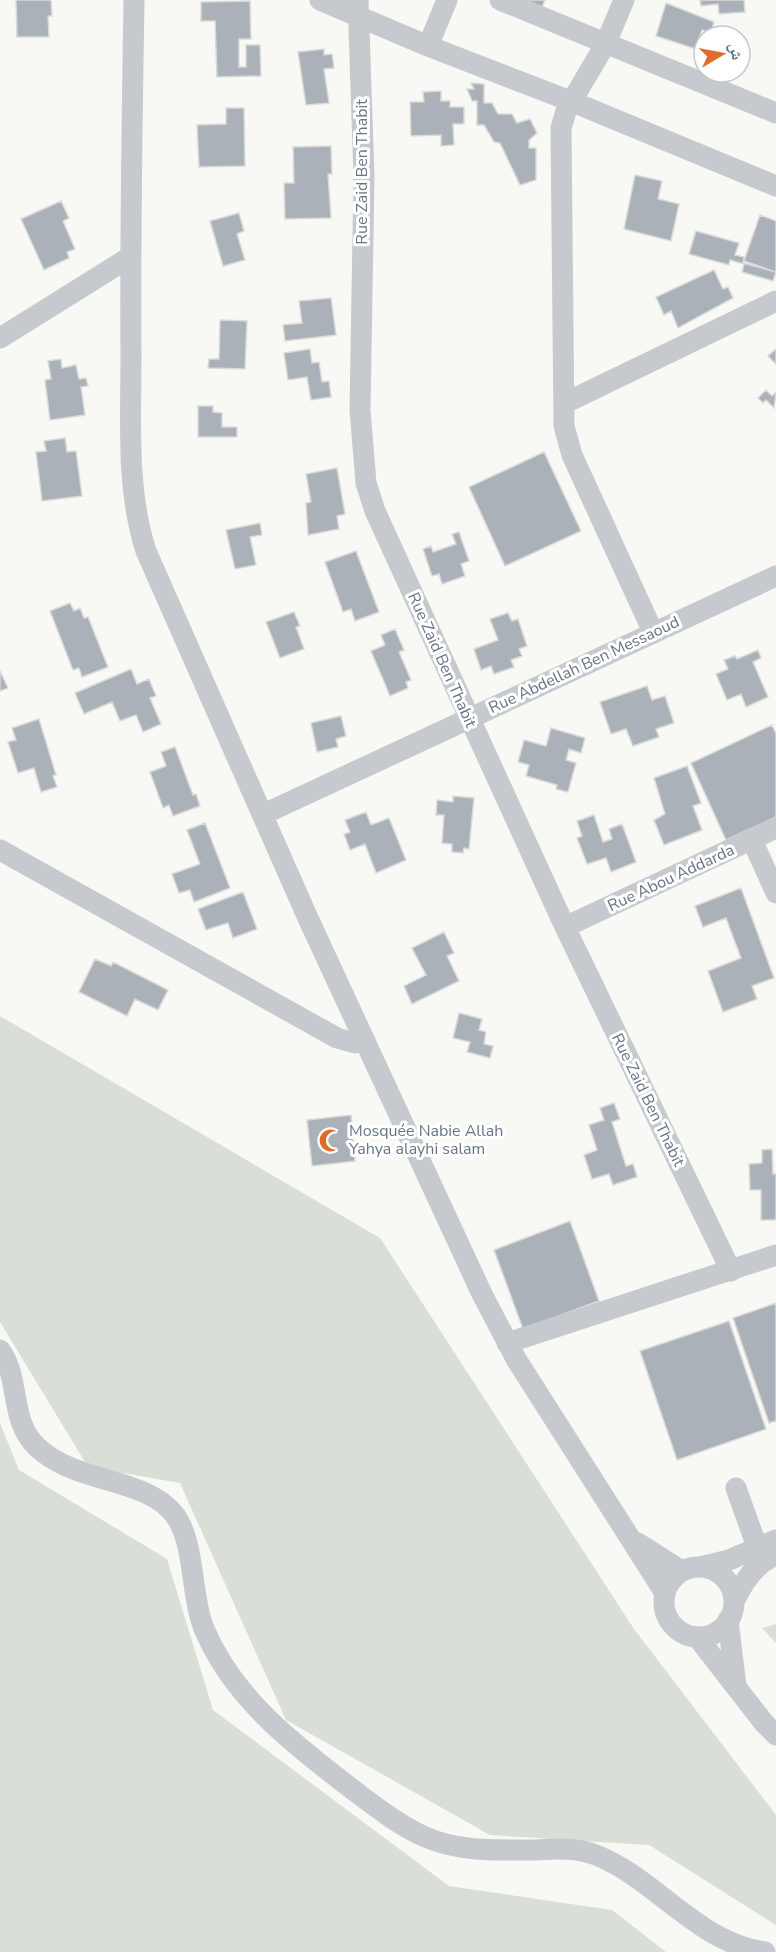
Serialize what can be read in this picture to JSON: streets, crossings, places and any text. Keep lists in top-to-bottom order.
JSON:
{
  "streets": {
    "street": ["Rue Zaid Ben Thabit", "Rue Abdellah Ben Messaoud", "Rue Abou Addarda"]
  },
  "crossings": [
    ["Rue Zaid Ben Thabit", "Rue Abdellah Ben Messaoud"],
    ["Rue Zaid Ben Thabit", "Rue Abou Addarda"]
  ],
  "places": {
    "mosque": ["Mosquée Nabie Allah Yahya alayhi salam"]
  },
  "north": "right"
}
